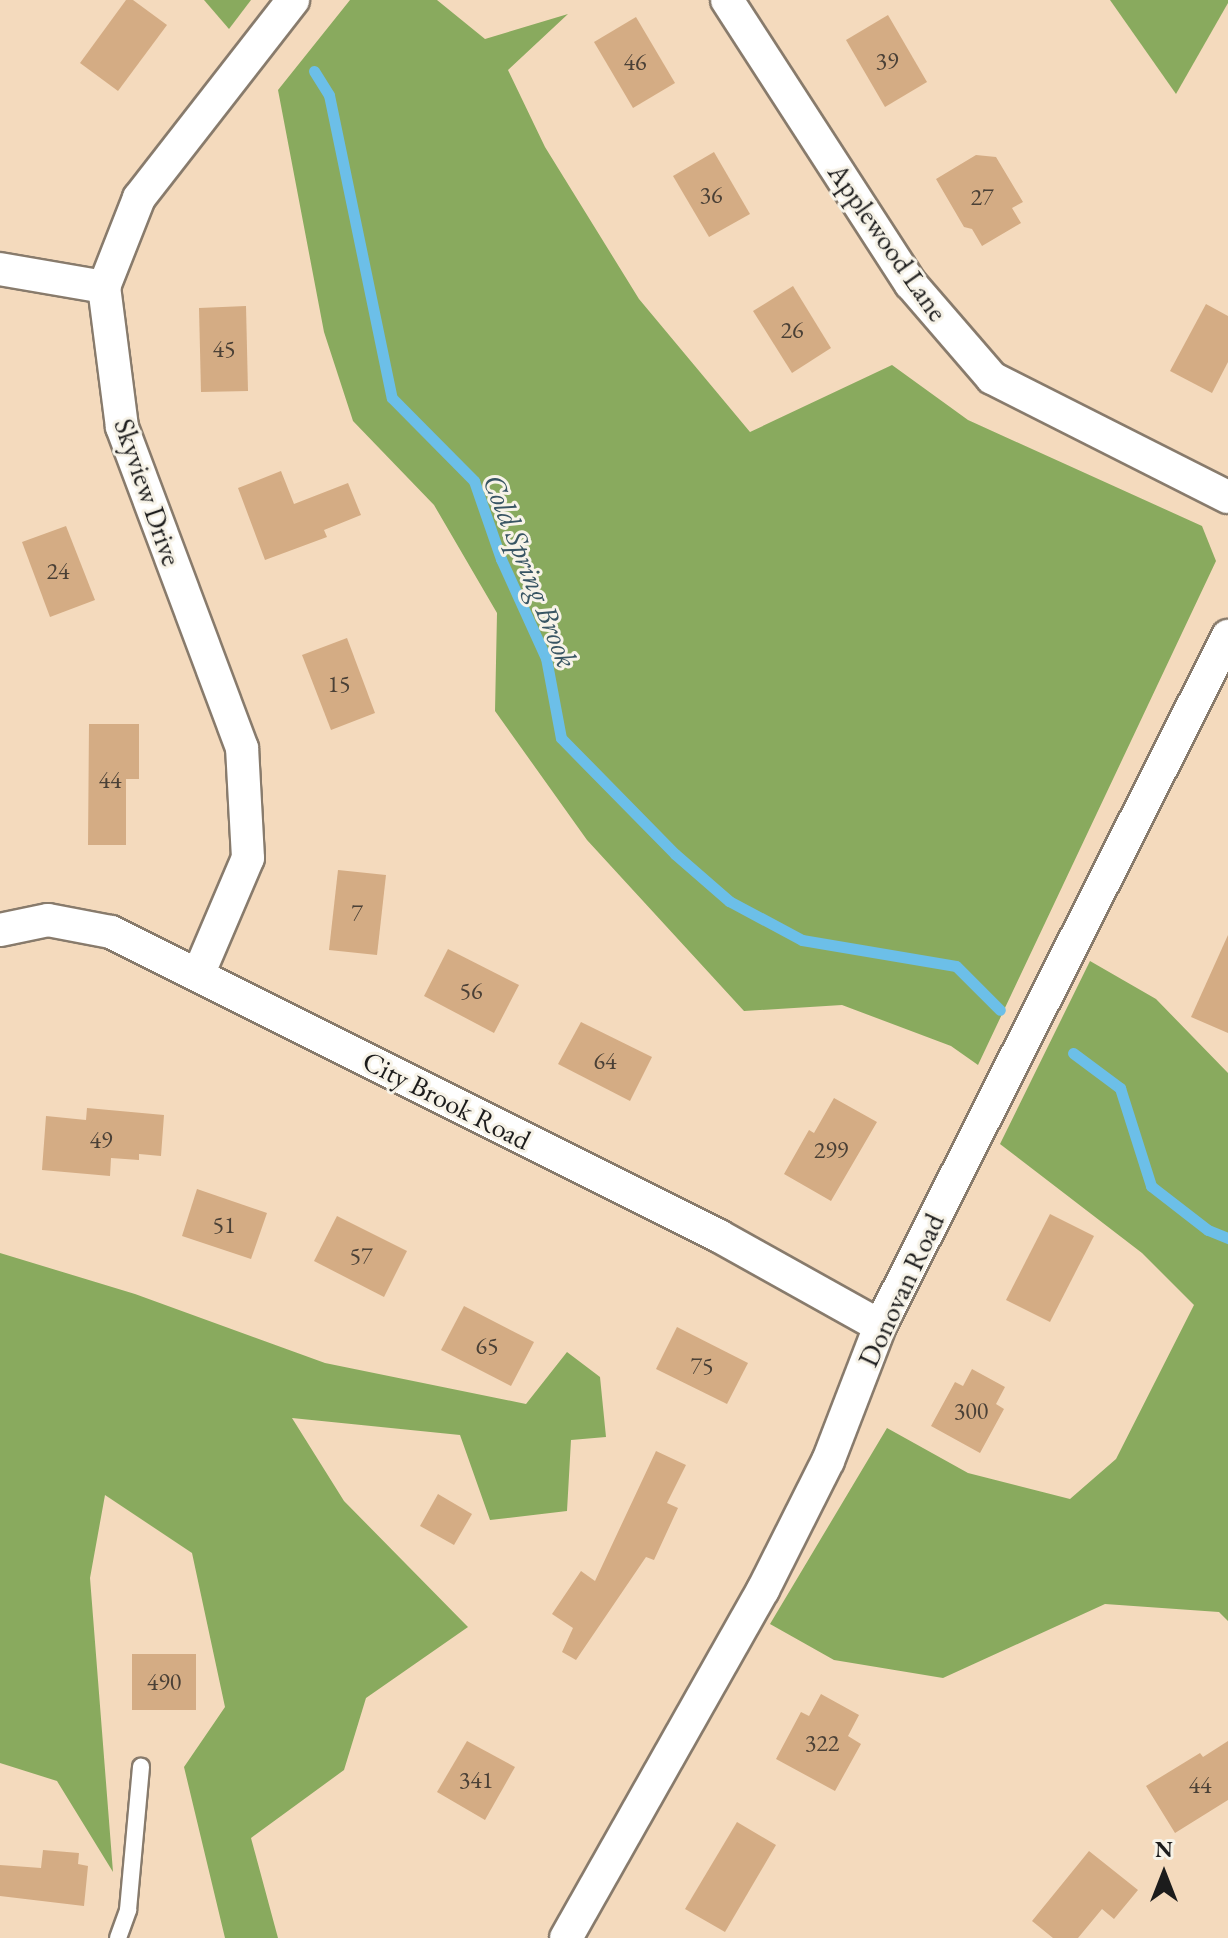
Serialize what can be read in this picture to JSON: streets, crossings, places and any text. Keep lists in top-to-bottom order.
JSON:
{
  "streets": {
    "street": [
      "Applewood Lane",
      "Skyview Drive",
      "City Brook Road",
      "Donovan Road"
    ]
  },
  "crossings": [
    ["Skyview Drive", "City Brook Road"],
    ["City Brook Road", "Donovan Road"]
  ],
  "water": ["Cold Spring Brook"],
  "house_numbers": [
    "39",
    "46",
    "36",
    "27",
    "26",
    "45",
    "24",
    "15",
    "44",
    "7",
    "56",
    "64",
    "49",
    "299",
    "51",
    "57",
    "65",
    "75",
    "300",
    "490",
    "322",
    "341",
    "44"
  ],
  "north": "top"
}
